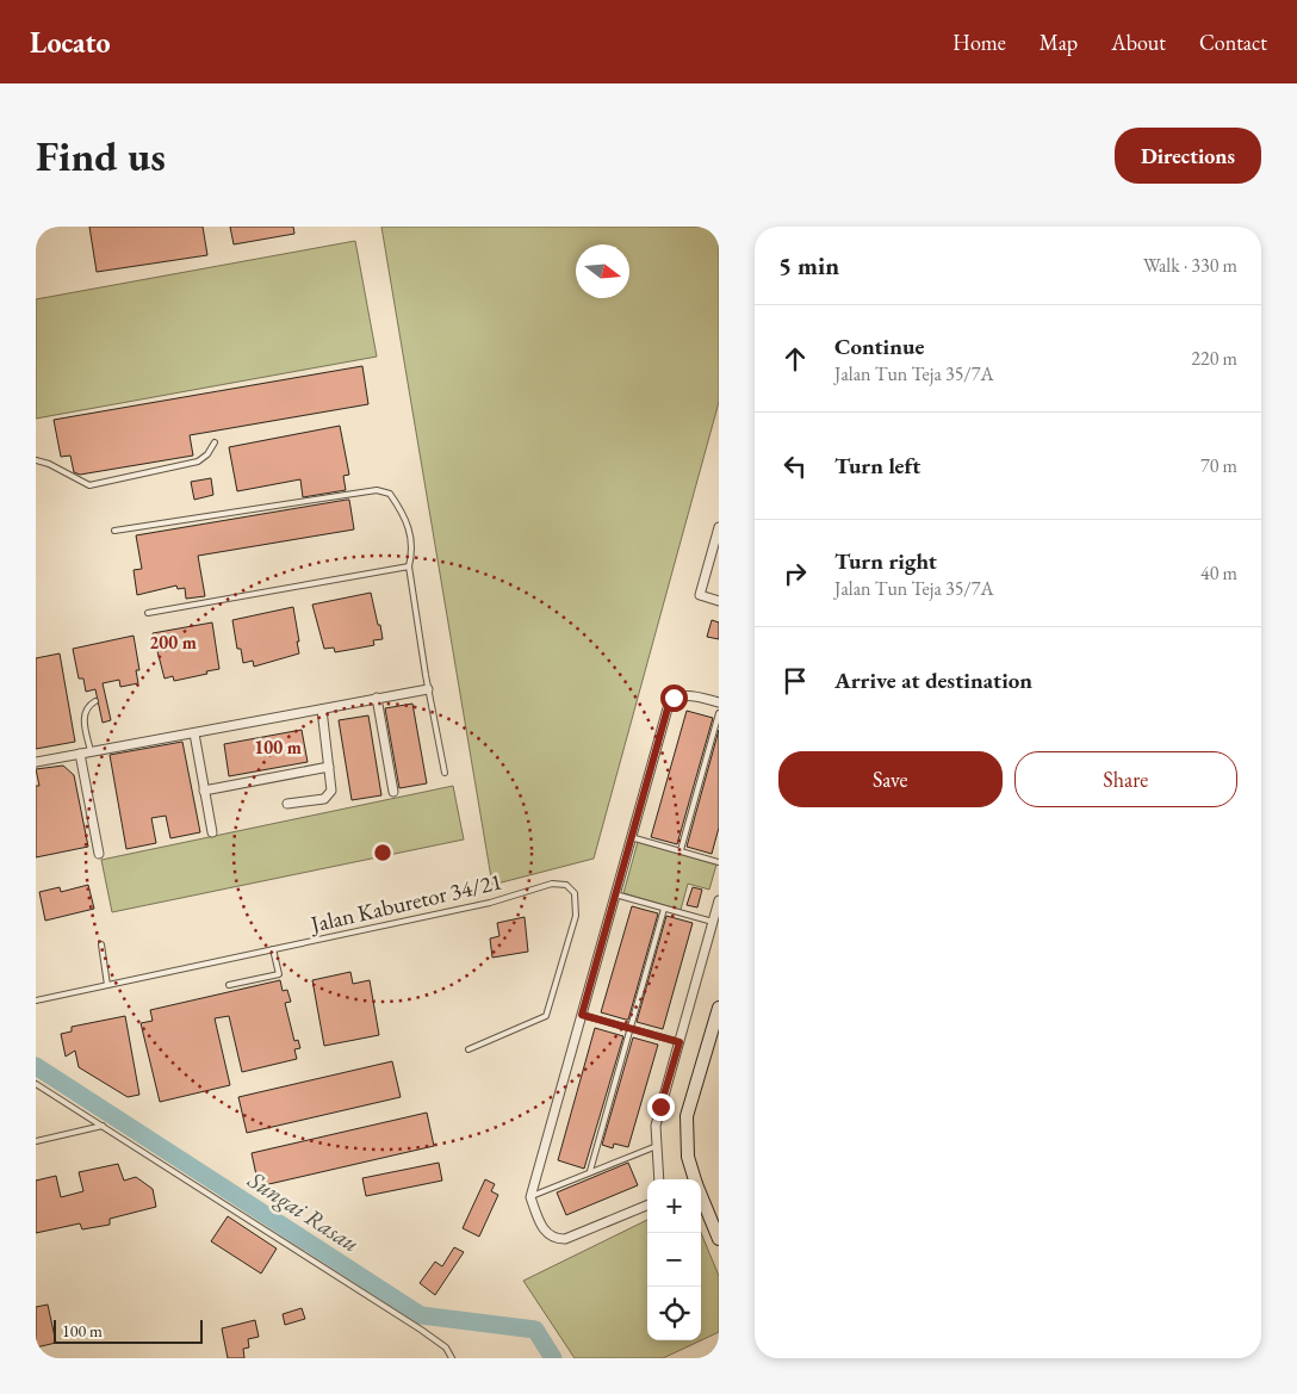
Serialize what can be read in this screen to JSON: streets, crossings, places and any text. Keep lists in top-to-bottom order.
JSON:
{
  "streets": {
    "lane": ["Jalan Kaburetor 34/21"]
  },
  "water": ["Sungai Rasau"],
  "scale_bar": "100 m",
  "north": "right",
  "page": {
    "header": "Locato",
    "nav": [
      "Home",
      "Map",
      "About",
      "Contact"
    ],
    "buttons": [
      "Directions",
      ["Save", "Share"]
    ],
    "title": "Find us",
    "heading": ["5 min", "Walk · 330 m"],
    "list": [
      ["Continue", "Jalan Tun Teja 35/7A", "220 m"],
      ["Turn left", "70 m"],
      ["Turn right", "Jalan Tun Teja 35/7A", "40 m"],
      "Arrive at destination"
    ],
    "map_buttons": ["+", "−"],
    "scale": "100 m"
  },
  "rings": ["200 m", "100 m"]
}
